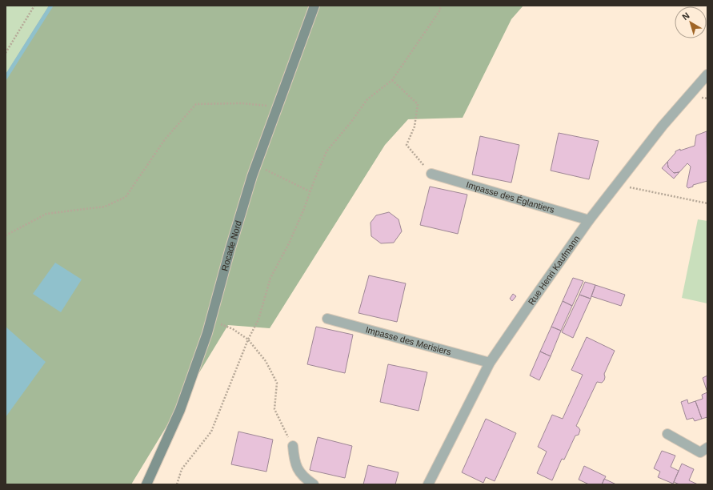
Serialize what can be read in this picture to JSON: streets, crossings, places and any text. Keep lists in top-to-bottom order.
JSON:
{
  "streets": {
    "main road": ["Rocade Nord"],
    "street": ["Impasse des Églantiers", "Rue Henri Kaufmann", "Impasse des Merisiers"]
  },
  "crossings": [
    ["Impasse des Églantiers", "Rue Henri Kaufmann"],
    ["Rue Henri Kaufmann", "Impasse des Merisiers"]
  ],
  "north": "top left"
}
